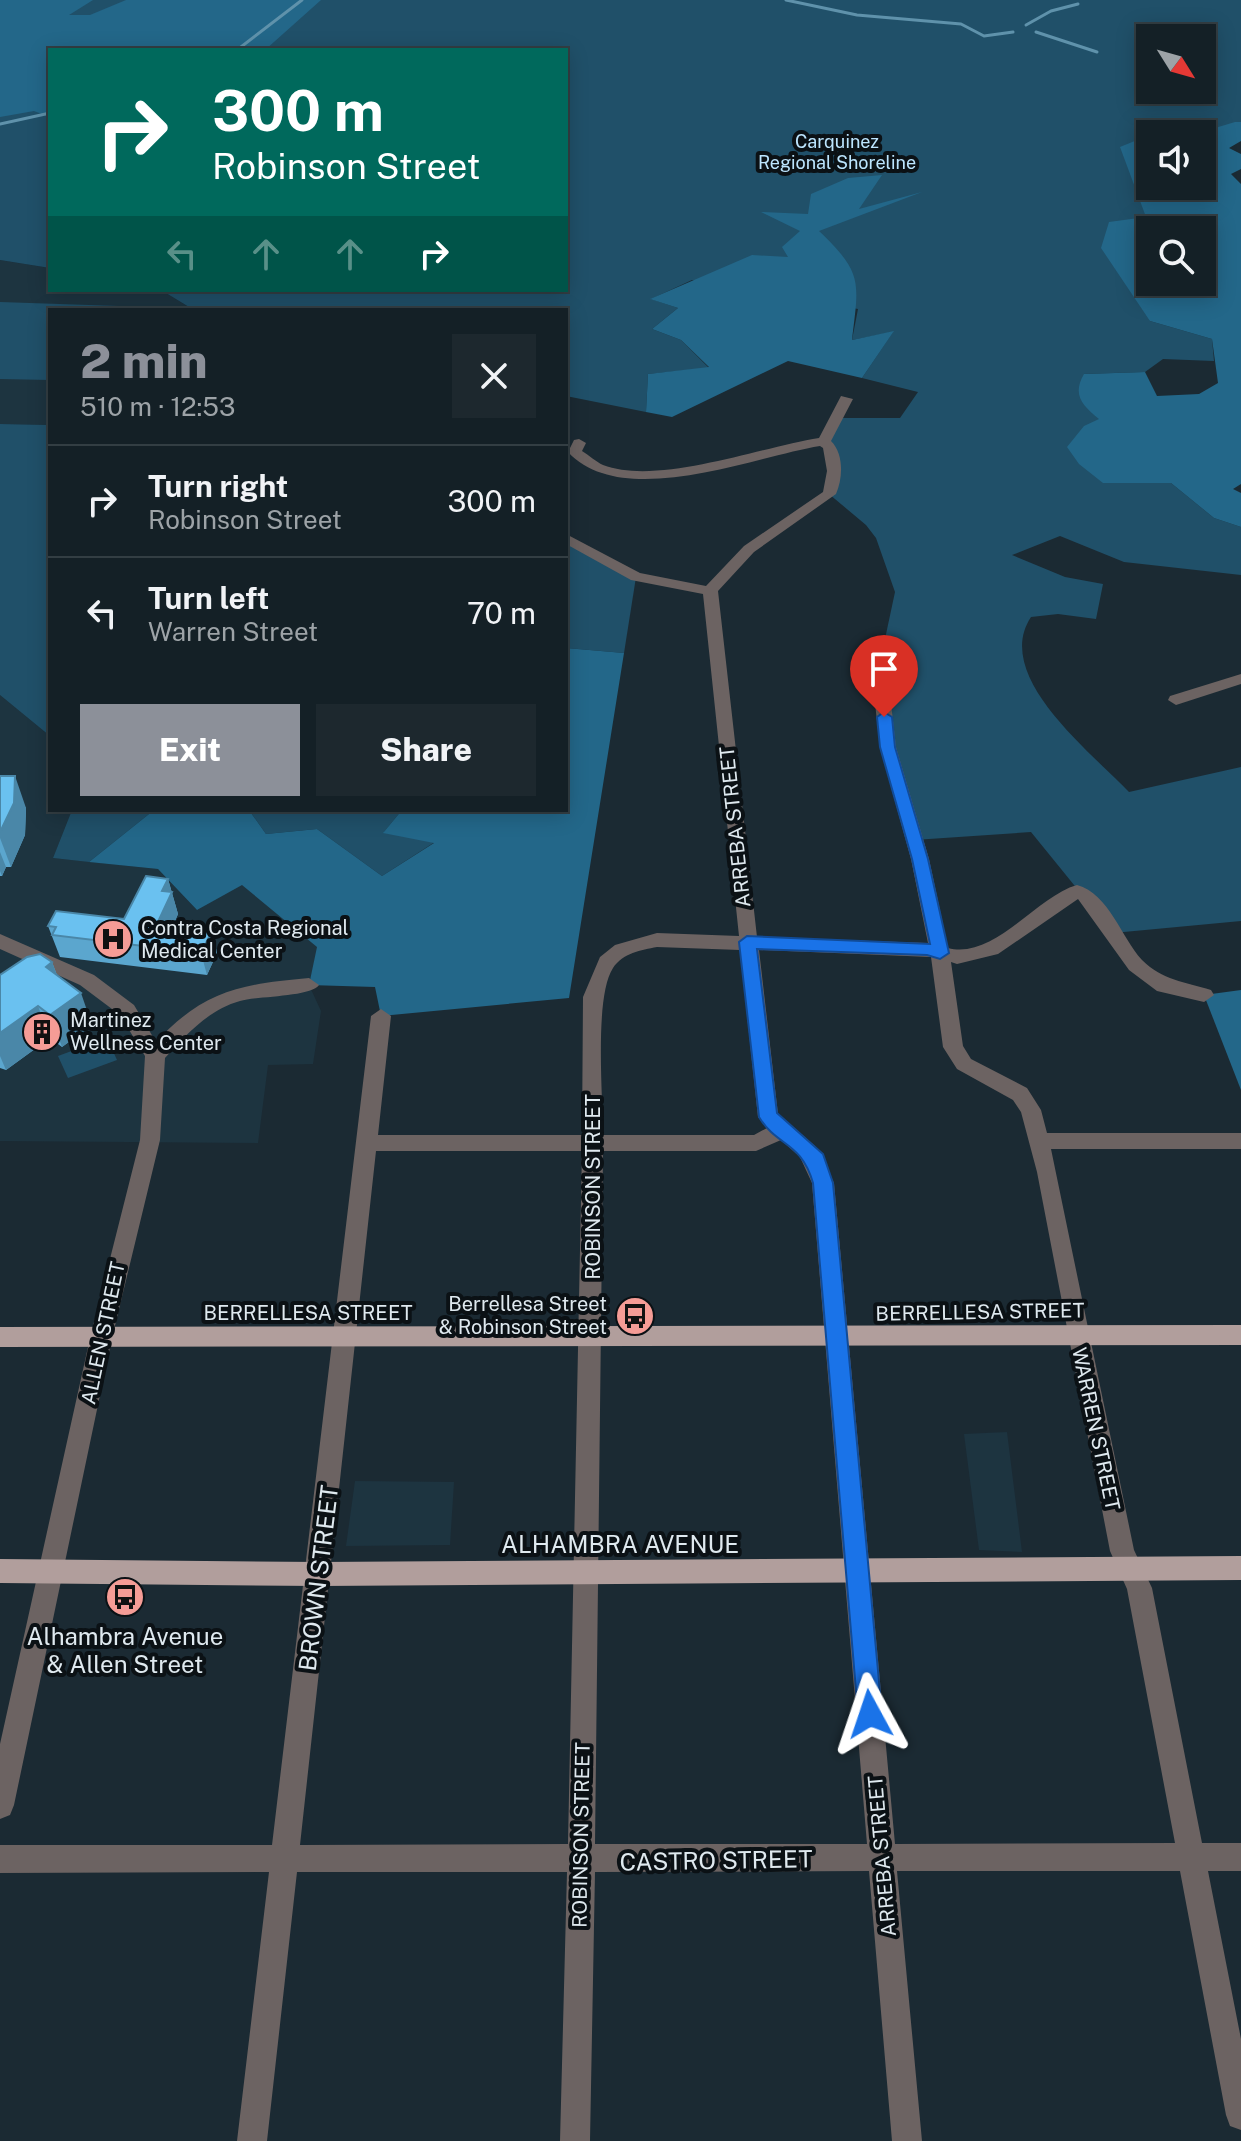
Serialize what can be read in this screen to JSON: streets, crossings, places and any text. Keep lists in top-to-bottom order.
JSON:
{
  "streets": {
    "main road": ["BERRELLESA STREET", "ALHAMBRA AVENUE"],
    "street": [
      "ARREBA STREET",
      "ROBINSON STREET",
      "ALLEN STREET",
      "WARREN STREET",
      "BROWN STREET",
      "CASTRO STREET"
    ]
  },
  "crossings": [
    ["ARREBA STREET", "ROBINSON STREET"],
    ["ARREBA STREET", "BERRELLESA STREET"],
    ["ARREBA STREET", "ALHAMBRA AVENUE"],
    ["ARREBA STREET", "CASTRO STREET"],
    ["ROBINSON STREET", "BERRELLESA STREET"],
    ["ROBINSON STREET", "WARREN STREET"],
    ["ROBINSON STREET", "ALHAMBRA AVENUE"],
    ["ROBINSON STREET", "CASTRO STREET"],
    ["BERRELLESA STREET", "ALLEN STREET"],
    ["BERRELLESA STREET", "WARREN STREET"],
    ["BERRELLESA STREET", "BROWN STREET"],
    ["ALLEN STREET", "ALHAMBRA AVENUE"],
    ["WARREN STREET", "ALHAMBRA AVENUE"],
    ["WARREN STREET", "CASTRO STREET"],
    ["ALHAMBRA AVENUE", "BROWN STREET"],
    ["BROWN STREET", "CASTRO STREET"]
  ],
  "parks": ["Carquinez Regional Shoreline"],
  "places": {
    "hospital": ["Contra Costa Regional Medical Center"],
    "building": ["Martinez Wellness Center"],
    "bus stop": ["Berrellesa Street & Robinson Street", "Alhambra Avenue & Allen Street"]
  },
  "north": "bottom right",
  "page": {
    "turn": ["300 m", "Robinson Street"],
    "heading": ["2 min", "510 m · 12:53"],
    "list": [
      {
        "name": "Turn right",
        "note": "Robinson Street",
        "value": "300 m"
      },
      {
        "name": "Turn left",
        "note": "Warren Street",
        "value": "70 m"
      }
    ],
    "buttons": ["Exit", "Share"]
  }
}
